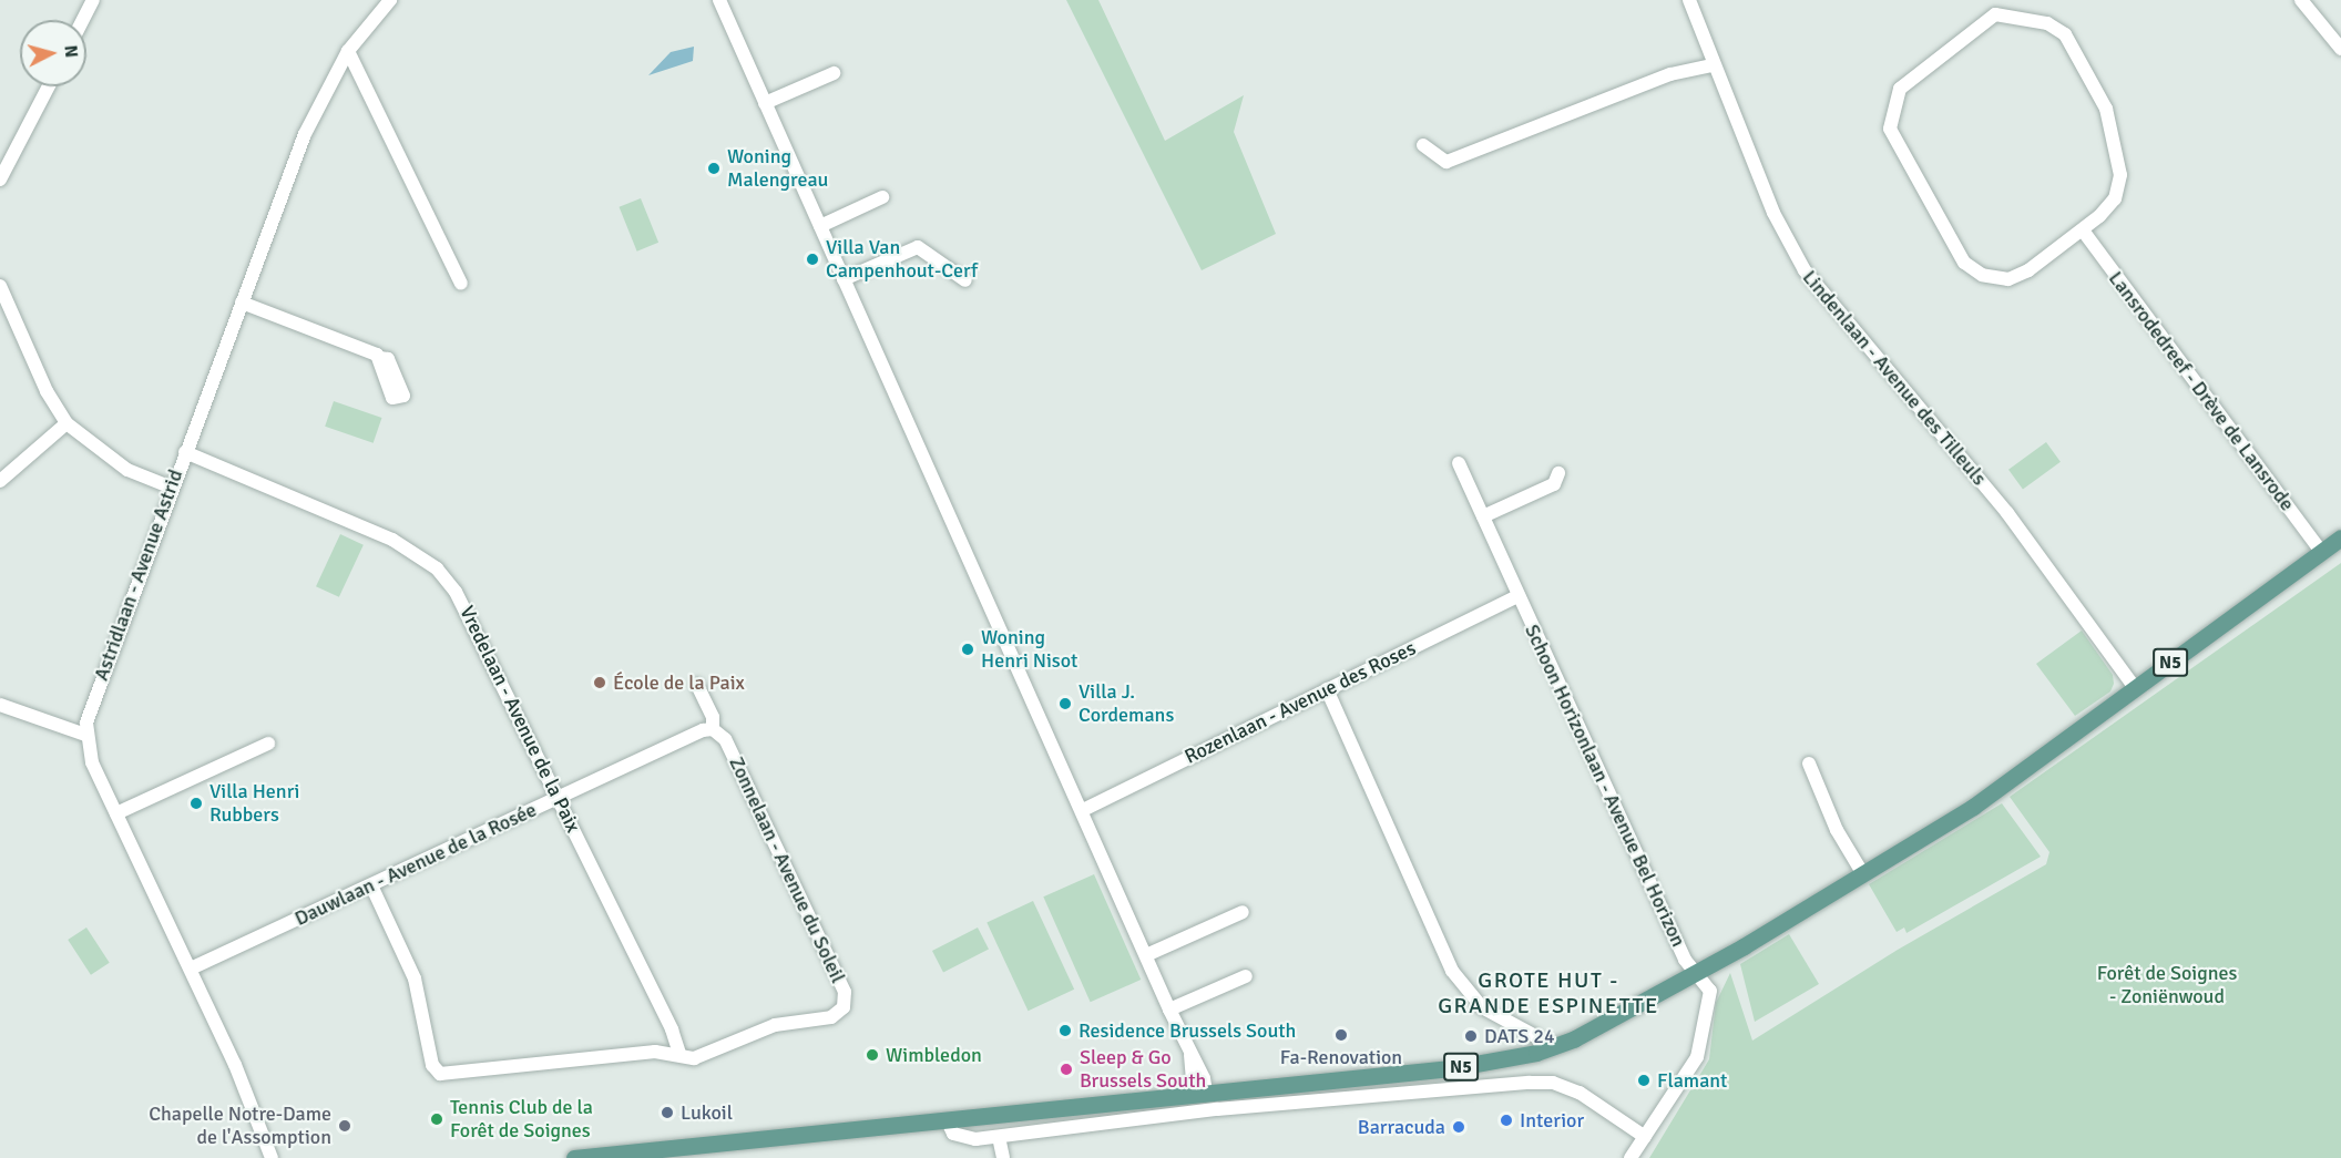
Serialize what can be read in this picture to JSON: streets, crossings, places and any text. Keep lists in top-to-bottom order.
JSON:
{
  "streets": {
    "main road": ["N5"],
    "street": [
      "Lindenlaan - Avenue des Tilleuls",
      "Lansrodedreef - Drève de Lansrode",
      "Astridlaan - Avenue Astrid",
      "Rozenlaan - Avenue des Roses",
      "Vredelaan - Avenue de la Paix",
      "Schoon Horizonlaan - Avenue Bel Horizon",
      "Dauwlaan - Avenue de la Rosée",
      "Zonnelaan - Avenue du Soleil"
    ]
  },
  "crossings": [
    ["Lindenlaan - Avenue des Tilleuls", "N5"],
    ["Lansrodedreef - Drève de Lansrode", "N5"],
    ["Astridlaan - Avenue Astrid", "Vredelaan - Avenue de la Paix"],
    ["Astridlaan - Avenue Astrid", "Dauwlaan - Avenue de la Rosée"],
    ["N5", "Schoon Horizonlaan - Avenue Bel Horizon"],
    ["Rozenlaan - Avenue des Roses", "Schoon Horizonlaan - Avenue Bel Horizon"],
    ["Vredelaan - Avenue de la Paix", "Dauwlaan - Avenue de la Rosée"],
    ["Vredelaan - Avenue de la Paix", "Zonnelaan - Avenue du Soleil"],
    ["Dauwlaan - Avenue de la Rosée", "Zonnelaan - Avenue du Soleil"]
  ],
  "districts": ["GROTE HUT - GRANDE ESPINETTE"],
  "parks": ["Forêt de Soignes - Zoniënwoud"],
  "places": [
    "Woning Malengreau",
    "Villa Van Campenhout-Cerf",
    "Woning Henri Nisot",
    "École de la Paix",
    "Villa J. Cordemans",
    "Villa Henri Rubbers",
    "Residence Brussels South",
    "Fa-Renovation",
    "DATS 24",
    "Wimbledon",
    "Sleep & Go Brussels South",
    "Flamant",
    "Lukoil",
    "Tennis Club de la Forêt de Soignes",
    "Interior",
    "Chapelle Notre-Dame de l'Assomption",
    "Barracuda"
  ],
  "north": "right"
}
